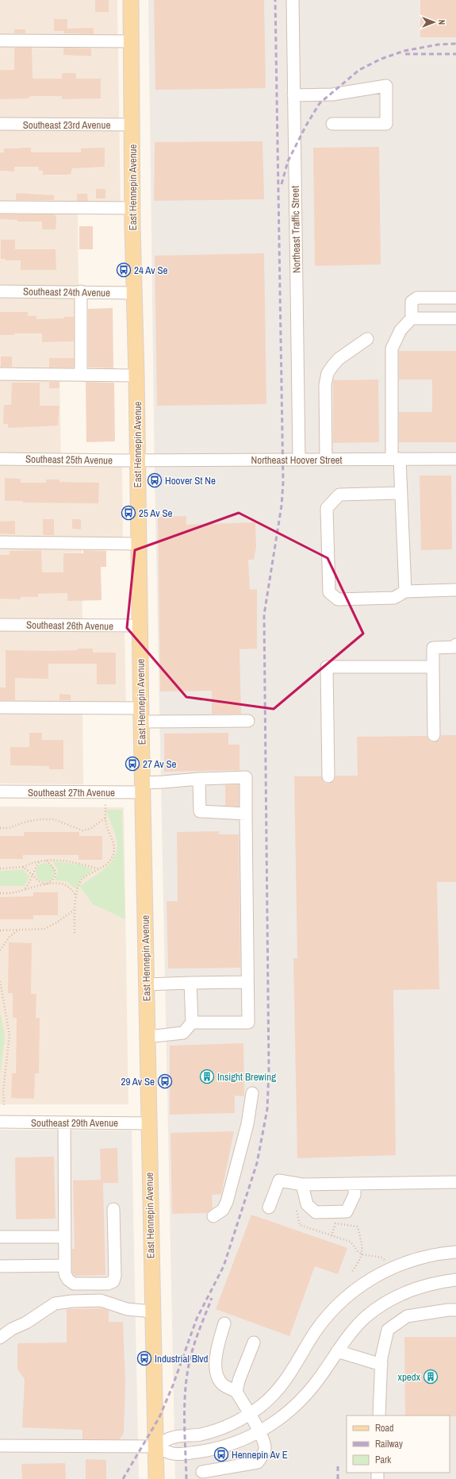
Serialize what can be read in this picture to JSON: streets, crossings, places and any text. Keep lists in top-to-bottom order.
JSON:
{
  "streets": {
    "main road": ["East Hennepin Avenue"],
    "street": [
      "Southeast 23rd Avenue",
      "Northeast Traffic Street",
      "Southeast 24th Avenue",
      "Southeast 25th Avenue",
      "Northeast Hoover Street",
      "Southeast 26th Avenue",
      "Southeast 27th Avenue",
      "Southeast 29th Avenue"
    ]
  },
  "crossings": [
    ["Southeast 23rd Avenue", "East Hennepin Avenue"],
    ["East Hennepin Avenue", "Southeast 24th Avenue"],
    ["East Hennepin Avenue", "Southeast 25th Avenue"],
    ["East Hennepin Avenue", "Northeast Hoover Street"],
    ["East Hennepin Avenue", "Southeast 26th Avenue"],
    ["East Hennepin Avenue", "Southeast 27th Avenue"],
    ["East Hennepin Avenue", "Southeast 29th Avenue"],
    ["Northeast Traffic Street", "Northeast Hoover Street"],
    ["Southeast 25th Avenue", "Northeast Hoover Street"]
  ],
  "places": {
    "bus stop": [
      "24 Av Se",
      "Hoover St Ne",
      "25 Av Se",
      "27 Av Se",
      "29 Av Se",
      "Industrial Blvd",
      "Hennepin Av E"
    ],
    "building": ["Insight Brewing", "xpedx"]
  },
  "legend": ["Road", "Railway", "Park"],
  "north": "right"
}
